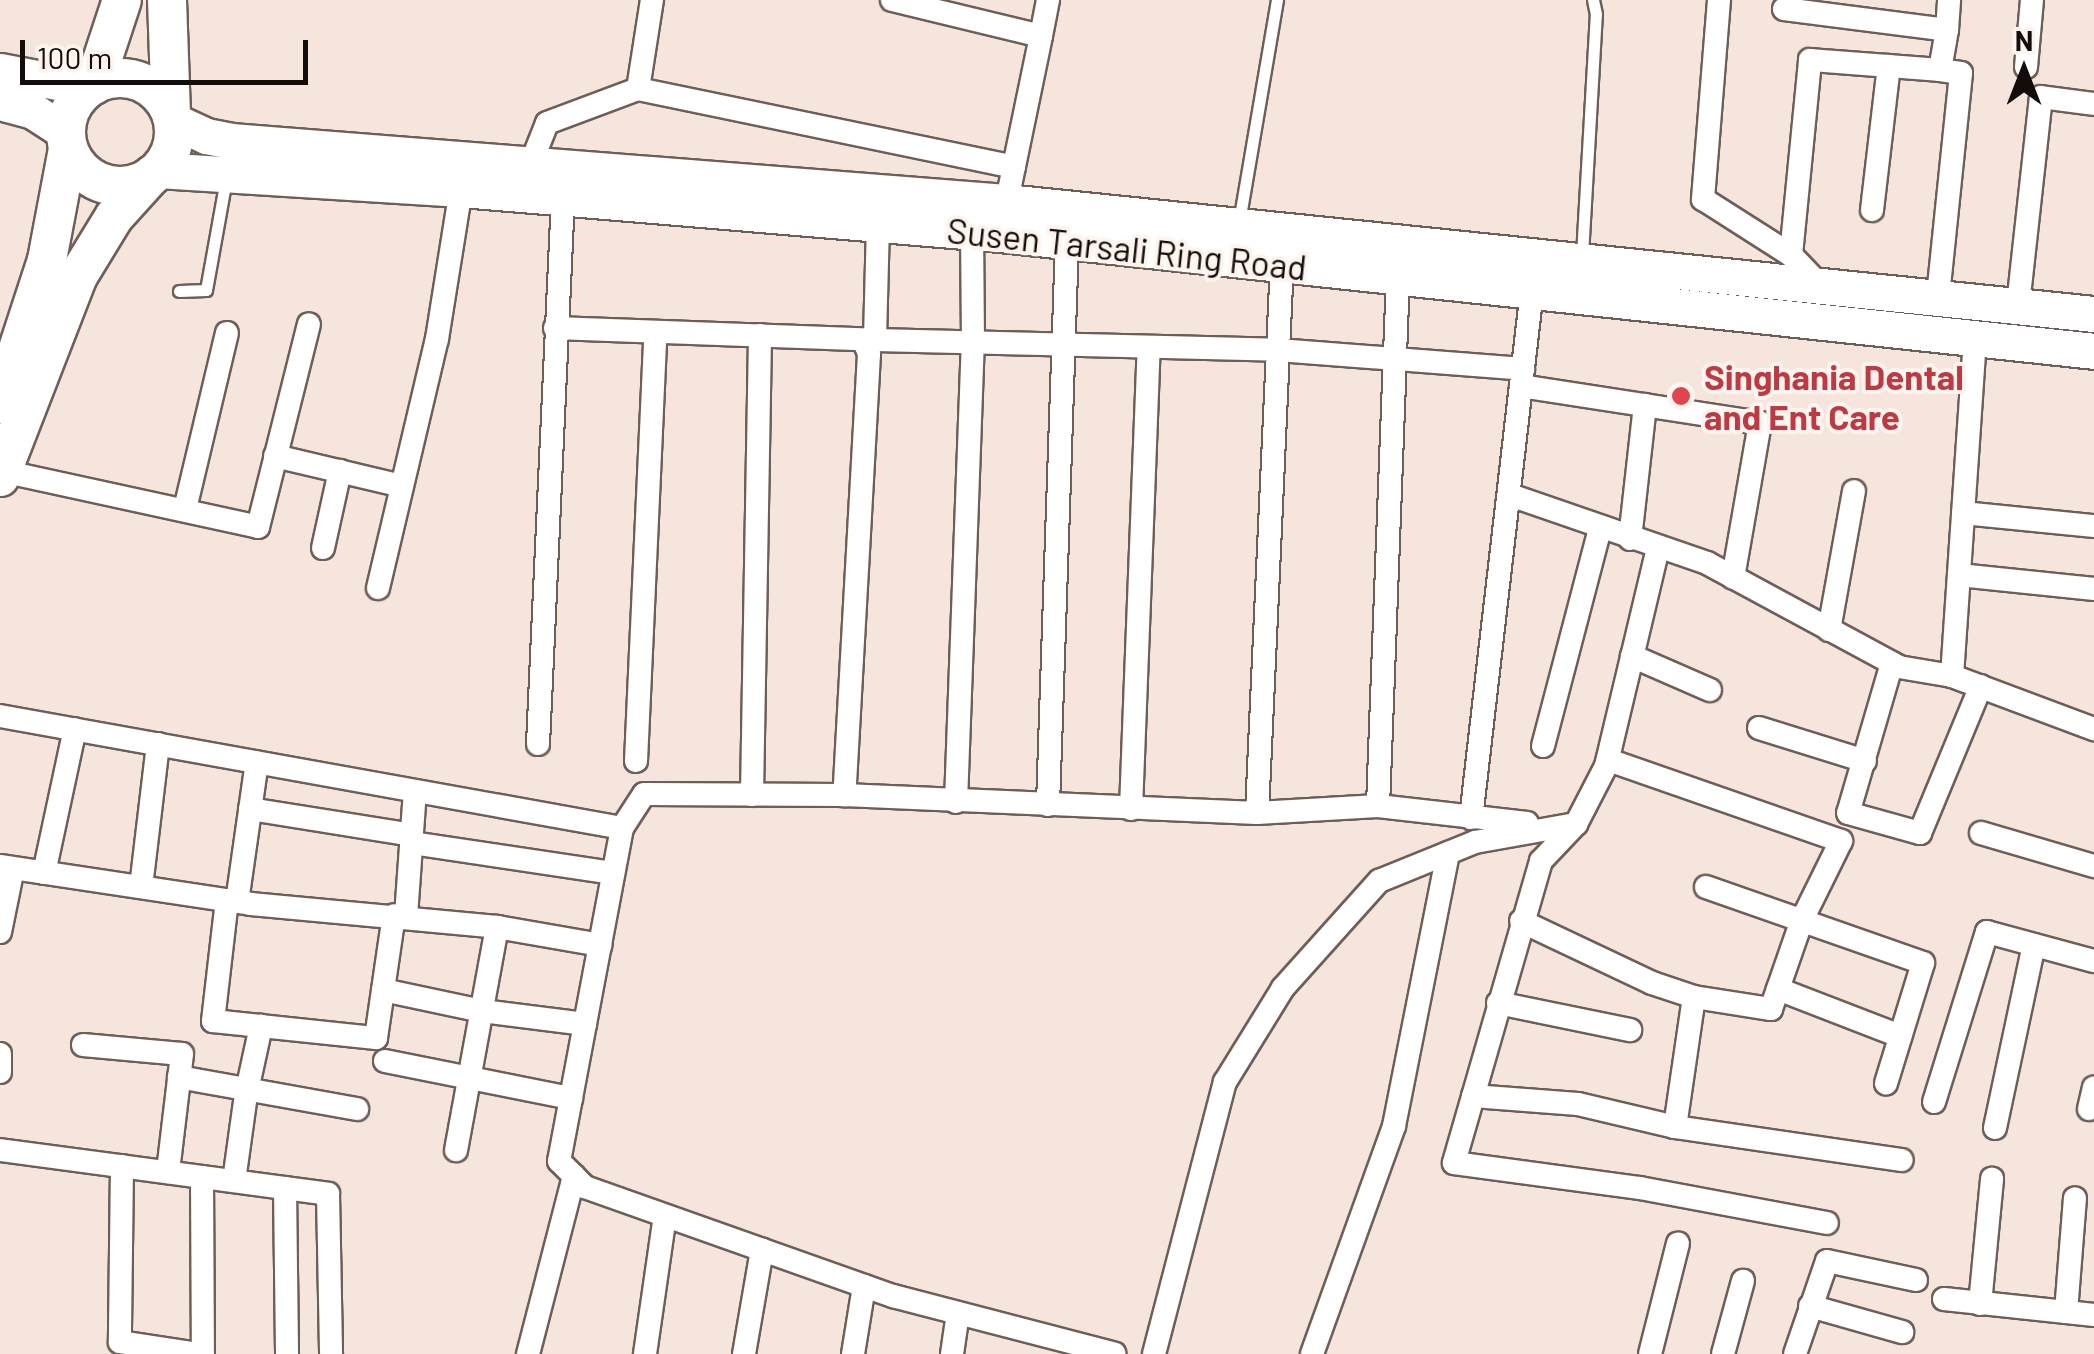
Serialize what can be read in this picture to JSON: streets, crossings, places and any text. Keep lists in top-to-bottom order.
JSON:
{
  "streets": {
    "main road": ["Susen Tarsali Ring Road"]
  },
  "places": ["Singhania Dental and Ent Care"],
  "scale_bar": "100 m",
  "north": "top"
}
